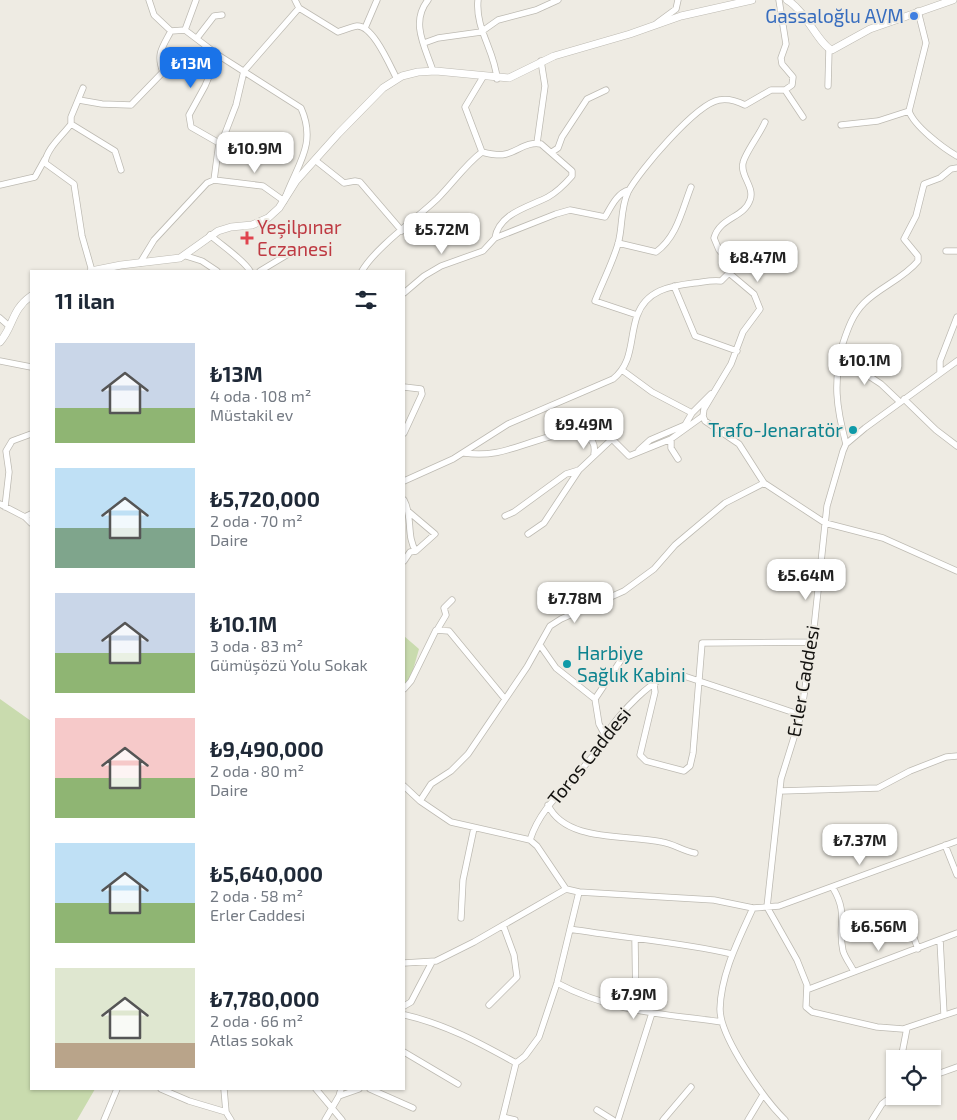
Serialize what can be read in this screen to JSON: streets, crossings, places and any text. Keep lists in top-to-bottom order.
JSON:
{
  "streets": {
    "street": ["Erler Caddesi", "Toros Caddesi"]
  },
  "crossings": [
    ["Erler Caddesi", "Toros Caddesi"]
  ],
  "places": {
    "other": ["Gassaloğlu AVM", "Trafo-Jenaratör", "Harbiye Sağlık Kabini"],
    "health": ["Yeşilpınar Eczanesi"]
  },
  "page": {
    "price": [
      "₺13M",
      "₺10.9M",
      "₺5.72M",
      "₺8.47M",
      "₺10.1M",
      "₺9.49M",
      "₺5.64M",
      "₺7.78M",
      "₺7.37M",
      "₺6.56M",
      "₺7.9M"
    ],
    "heading": "11 ilan",
    "list": [
      {
        "name": "₺13M",
        "note": "4 oda · 108 m² · Müstakil ev"
      },
      {
        "name": "₺5,720,000",
        "note": "2 oda · 70 m² · Daire"
      },
      {
        "name": "₺10.1M",
        "note": "3 oda · 83 m² · Gümüşözü Yolu Sokak"
      },
      {
        "name": "₺9,490,000",
        "note": "2 oda · 80 m² · Daire"
      },
      {
        "name": "₺5,640,000",
        "note": "2 oda · 58 m² · Erler Caddesi"
      },
      {
        "name": "₺7,780,000",
        "note": "2 oda · 66 m² · Atlas sokak"
      }
    ]
  }
}
